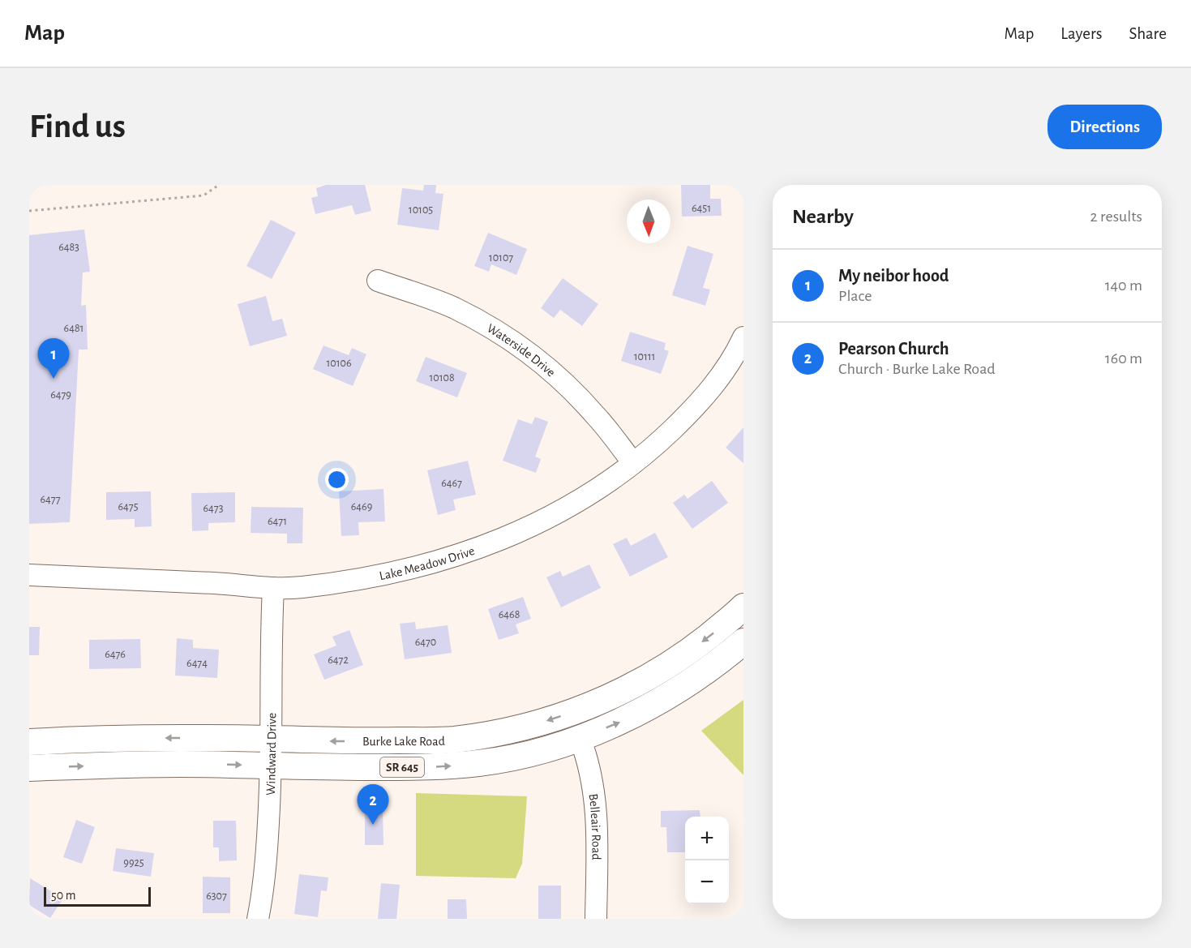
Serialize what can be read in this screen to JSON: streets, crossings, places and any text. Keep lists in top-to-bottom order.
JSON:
{
  "streets": {
    "main road": ["Burke Lake Road", "SR 645"],
    "street": [
      "Waterside Drive",
      "Lake Meadow Drive",
      "Windward Drive",
      "Belleair Road"
    ]
  },
  "crossings": [
    ["Waterside Drive", "Lake Meadow Drive"],
    ["Lake Meadow Drive", "Windward Drive"],
    ["Burke Lake Road", "Windward Drive"],
    ["Burke Lake Road", "Belleair Road"]
  ],
  "house_numbers": [
    "6451",
    "10105",
    "6483",
    "10107",
    "6481",
    "10111",
    "10106",
    "10108",
    "6479",
    "6467",
    "6477",
    "6475",
    "6469",
    "6473",
    "6471",
    "6468",
    "6470",
    "6476",
    "6472",
    "6474",
    "9925",
    "6307"
  ],
  "scale_bar": "50 m",
  "north": "bottom",
  "page": {
    "header": "Map",
    "nav": ["Map", "Layers", "Share"],
    "buttons": "Directions",
    "title": "Find us",
    "heading": ["Nearby", "2 results"],
    "list": [
      {
        "mark": "1",
        "name": "My neibor hood",
        "note": "Place",
        "value": "140 m"
      },
      {
        "mark": "2",
        "name": "Pearson Church",
        "note": "Church · Burke Lake Road",
        "value": "160 m"
      }
    ],
    "pins": ["1", "2"],
    "map_buttons": ["+", "−"],
    "scale": "50 m"
  }
}
